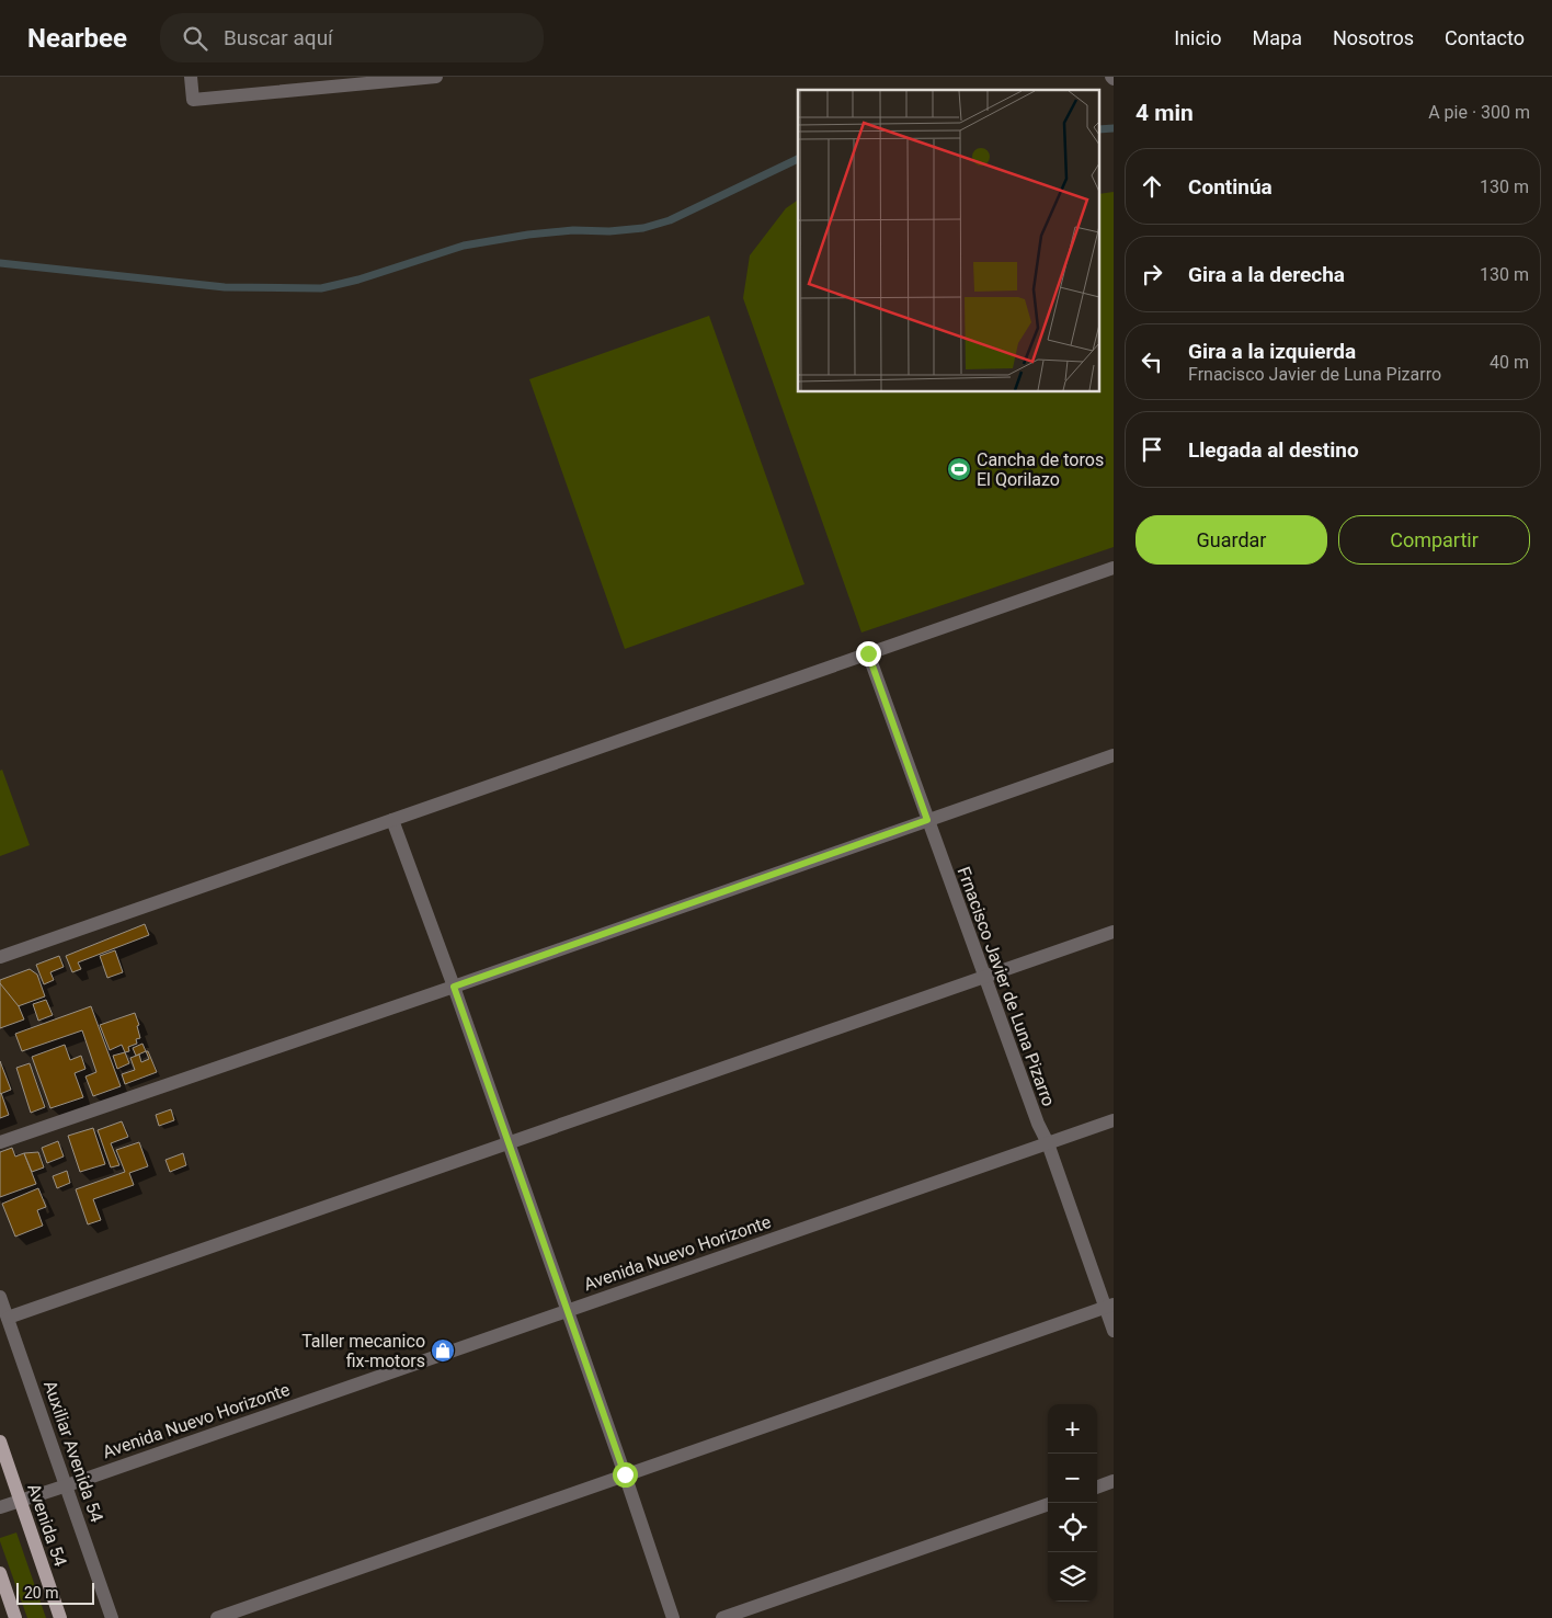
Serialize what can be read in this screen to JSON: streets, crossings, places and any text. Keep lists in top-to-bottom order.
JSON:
{
  "streets": {
    "main road": ["Avenida 54"],
    "street": ["Frnacisco Javier de Luna Pizarro", "Avenida Nuevo Horizonte", "Auxiliar Avenida 54"]
  },
  "crossings": [
    ["Frnacisco Javier de Luna Pizarro", "Avenida Nuevo Horizonte"],
    ["Avenida Nuevo Horizonte", "Auxiliar Avenida 54"],
    ["Avenida Nuevo Horizonte", "Avenida 54"]
  ],
  "places": {
    "sports": ["Cancha de toros El Qorilazo"],
    "shop": ["Taller mecanico fix-motors"]
  },
  "scale_bar": "20 m",
  "page": {
    "header": "Nearbee",
    "search": "Buscar aquí",
    "nav": [
      "Inicio",
      "Mapa",
      "Nosotros",
      "Contacto"
    ],
    "heading": ["4 min", "A pie · 300 m"],
    "list": [
      ["Continúa", "130 m"],
      ["Gira a la derecha", "130 m"],
      ["Gira a la izquierda", "Frnacisco Javier de Luna Pizarro", "40 m"],
      "Llegada al destino"
    ],
    "buttons": ["Guardar", "Compartir"],
    "map_buttons": ["+", "−"],
    "scale": "20 m"
  }
}
